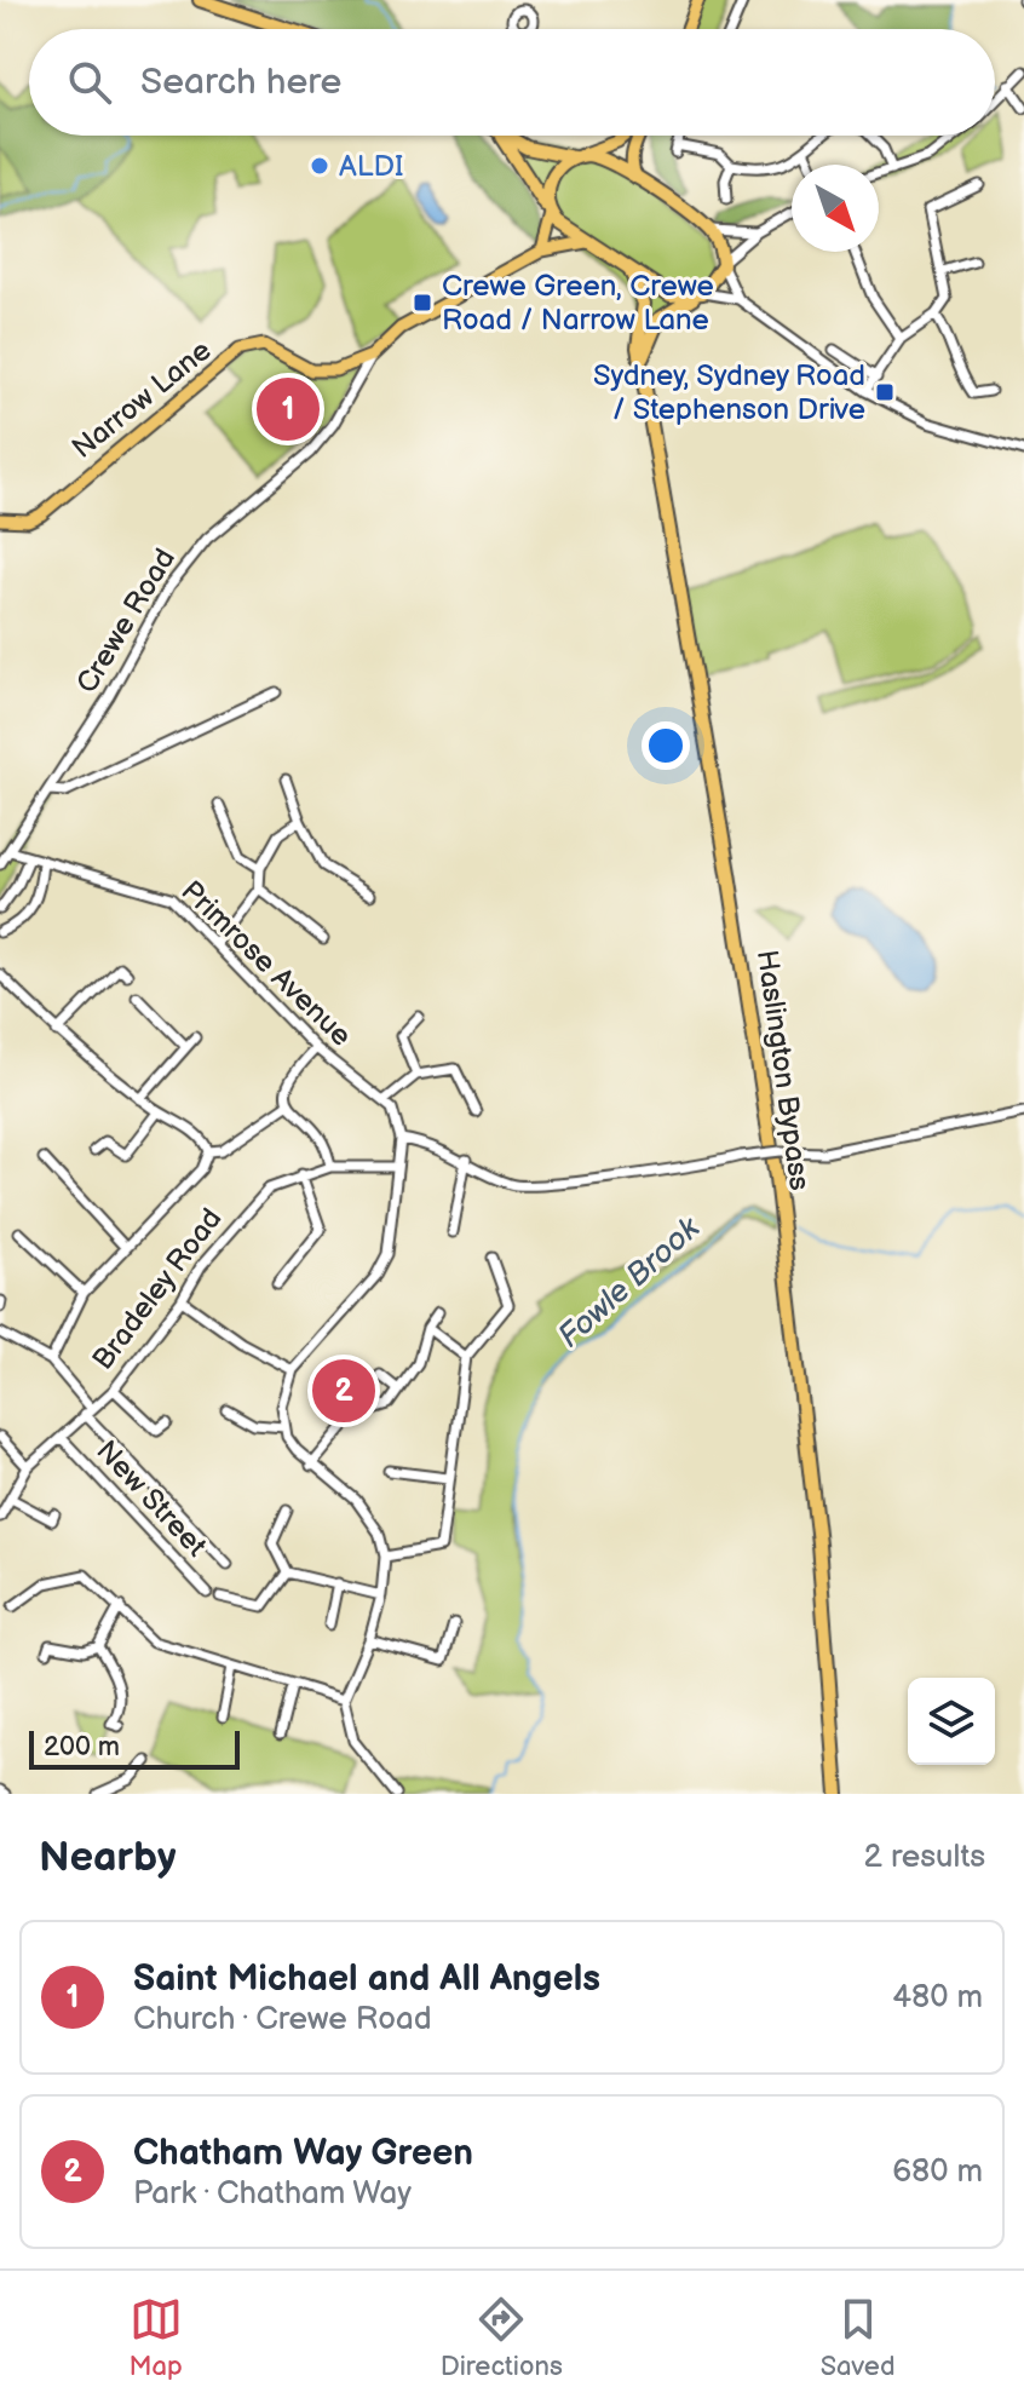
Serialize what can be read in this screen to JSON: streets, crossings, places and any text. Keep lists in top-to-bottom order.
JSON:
{
  "streets": {
    "highway": ["Haslington Bypass"],
    "main road": ["Narrow Lane", "Crewe Road"],
    "street": ["Primrose Avenue", "Bradeley Road", "New Street"]
  },
  "crossings": [
    ["Narrow Lane", "Crewe Road"],
    ["Crewe Road", "Primrose Avenue"],
    ["Bradeley Road", "New Street"]
  ],
  "water": ["Fowle Brook"],
  "places": {
    "other": ["ALDI"],
    "transit": ["Crewe Green, Crewe Road / Narrow Lane", "Sydney, Sydney Road / Stephenson Drive"]
  },
  "scale_bar": "200 m",
  "north": "bottom right",
  "page": {
    "search": "Search here",
    "pins": ["1", "2"],
    "scale": "200 m",
    "heading": ["Nearby", "2 results"],
    "list": [
      {
        "mark": "1",
        "name": "Saint Michael and All Angels",
        "note": "Church · Crewe Road",
        "value": "480 m"
      },
      {
        "mark": "2",
        "name": "Chatham Way Green",
        "note": "Park · Chatham Way",
        "value": "680 m"
      }
    ],
    "nav": ["Map", "Directions", "Saved"]
  }
}
